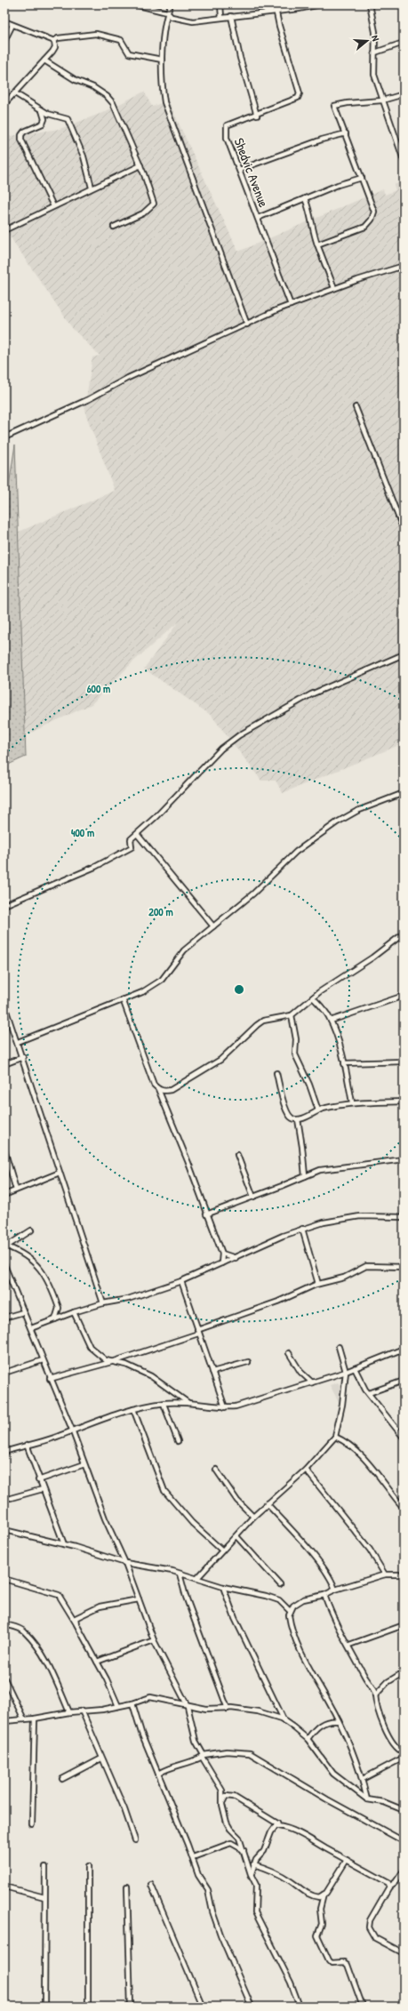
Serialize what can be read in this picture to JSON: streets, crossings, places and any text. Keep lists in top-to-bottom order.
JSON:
{
  "streets": {
    "street": ["Shedvic Avenue"]
  },
  "north": "right",
  "rings": ["600 m", "400 m", "200 m"]
}
